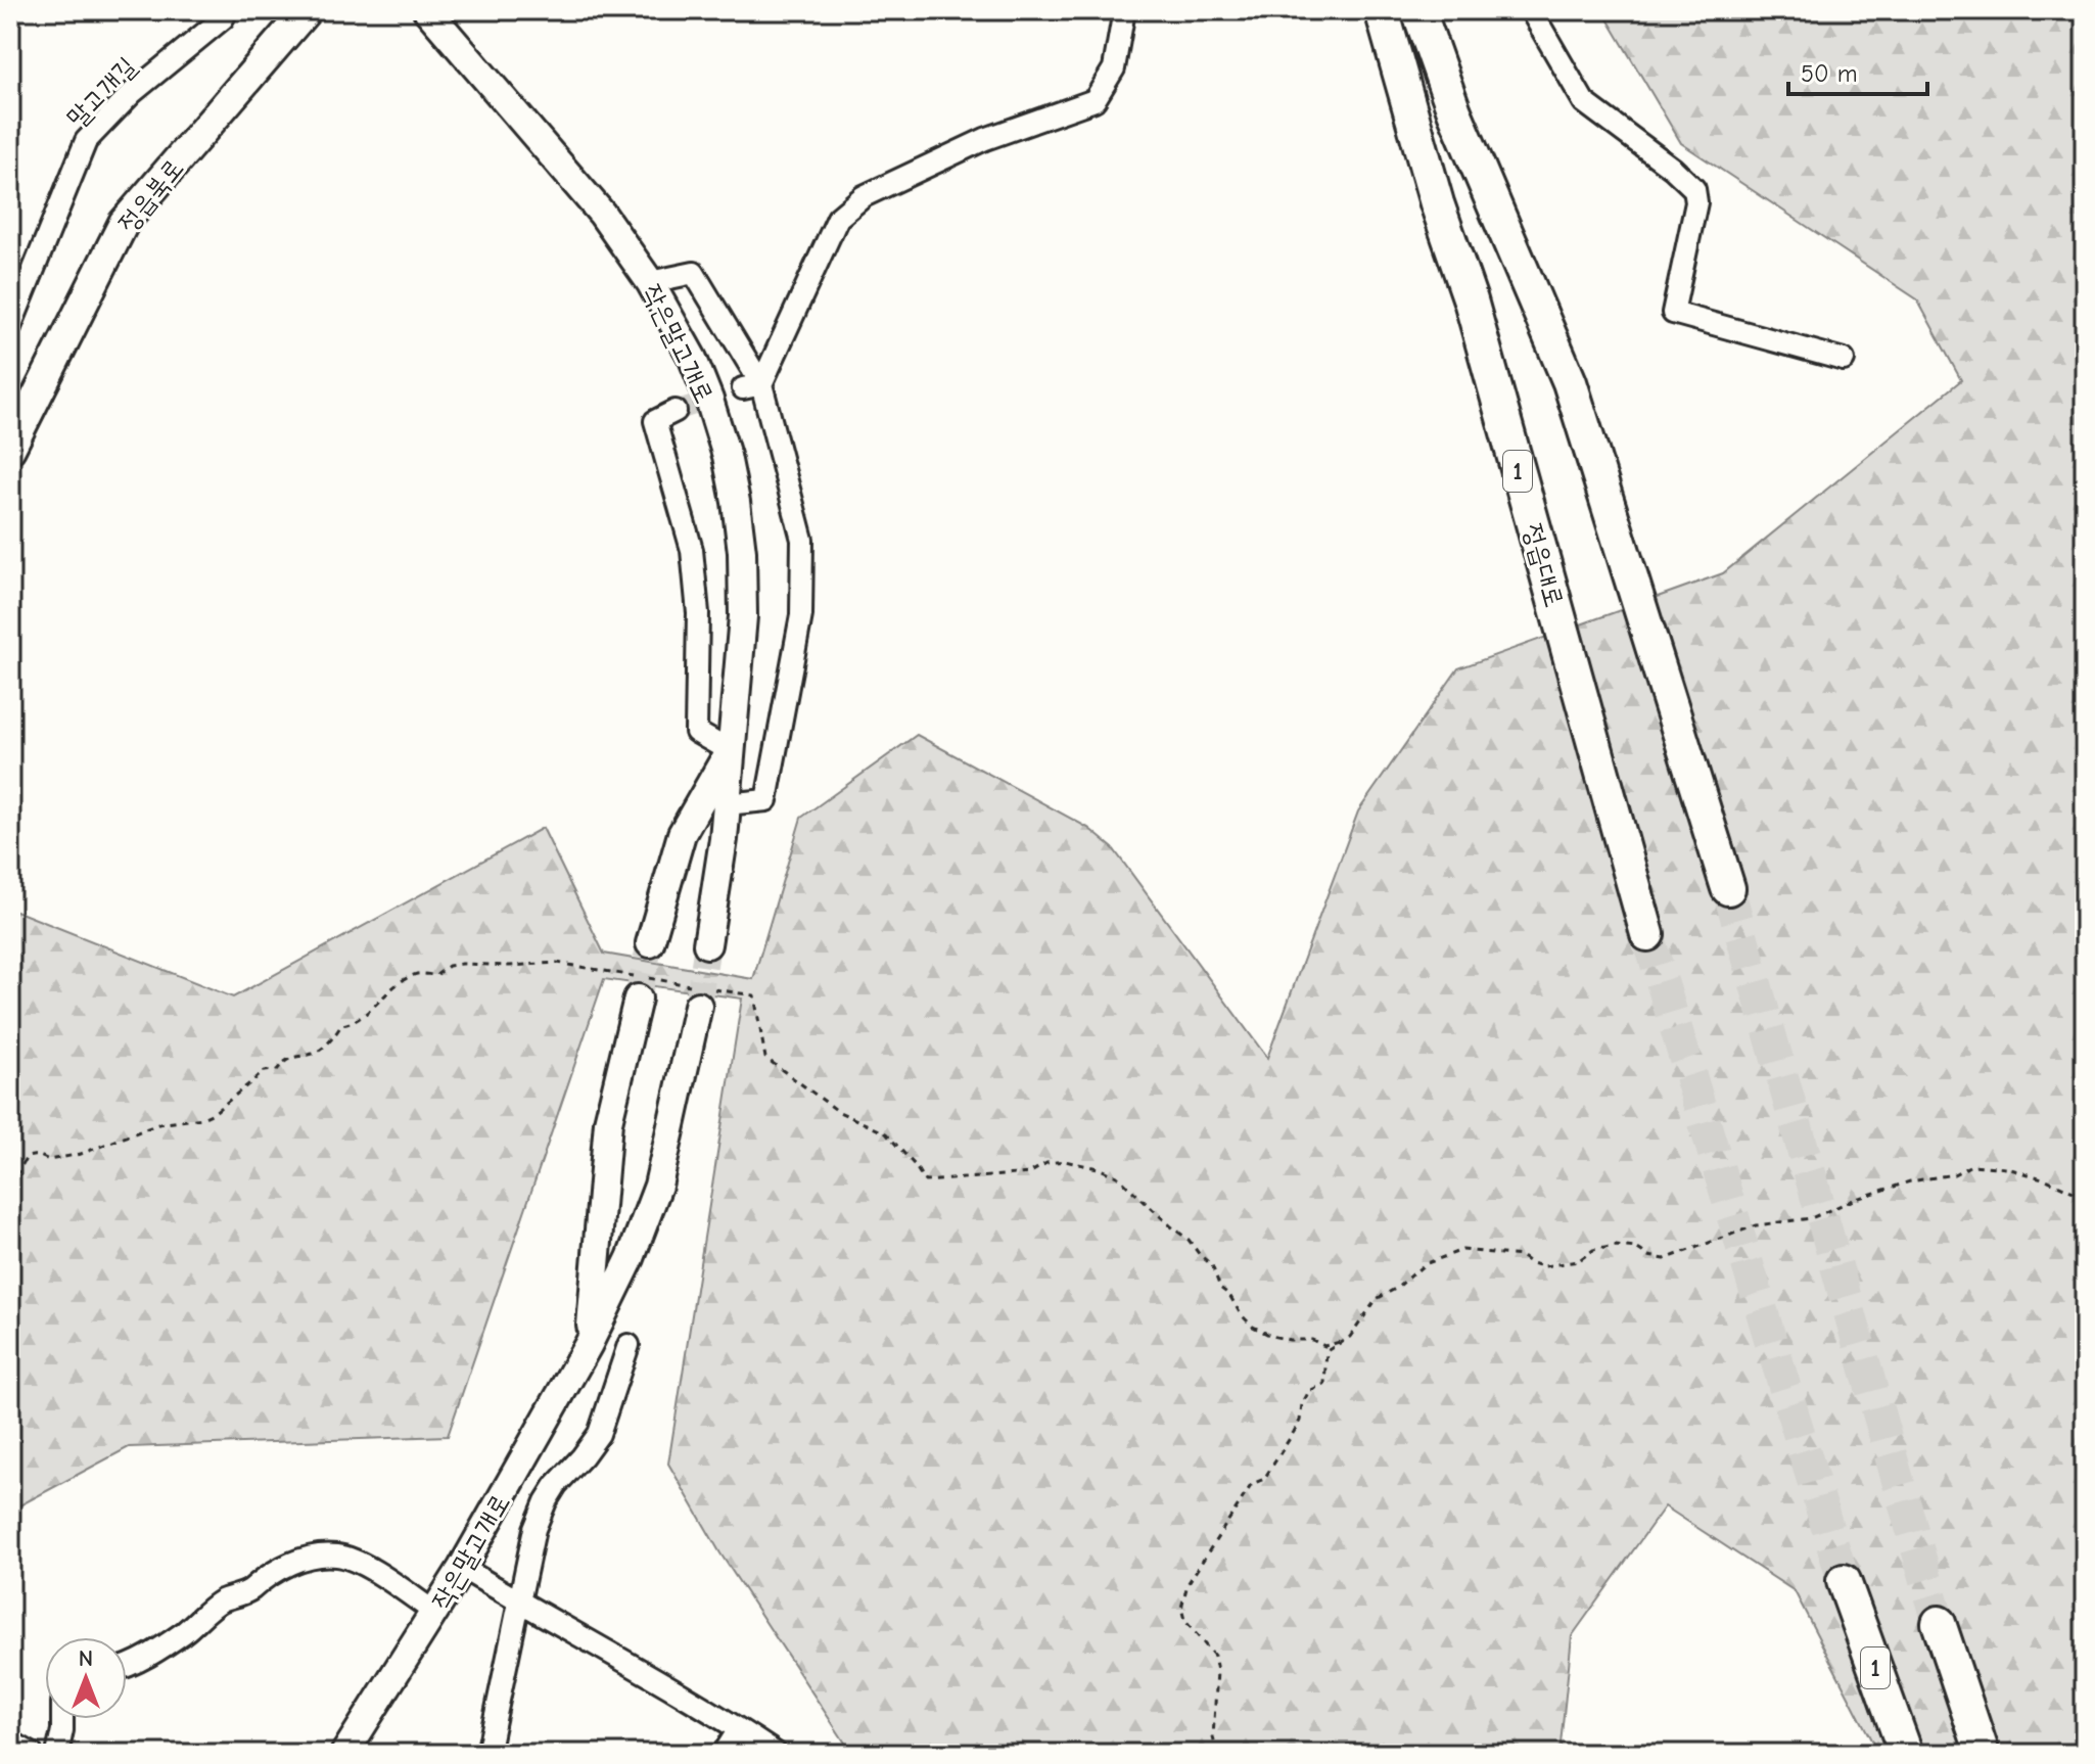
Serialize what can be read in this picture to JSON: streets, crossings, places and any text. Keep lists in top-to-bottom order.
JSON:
{
  "streets": {
    "main road": ["정읍북로", "1", "정읍대로"],
    "street": ["말고개길", "작은말고개로"]
  },
  "scale_bar": "50 m",
  "north": "top"
}
